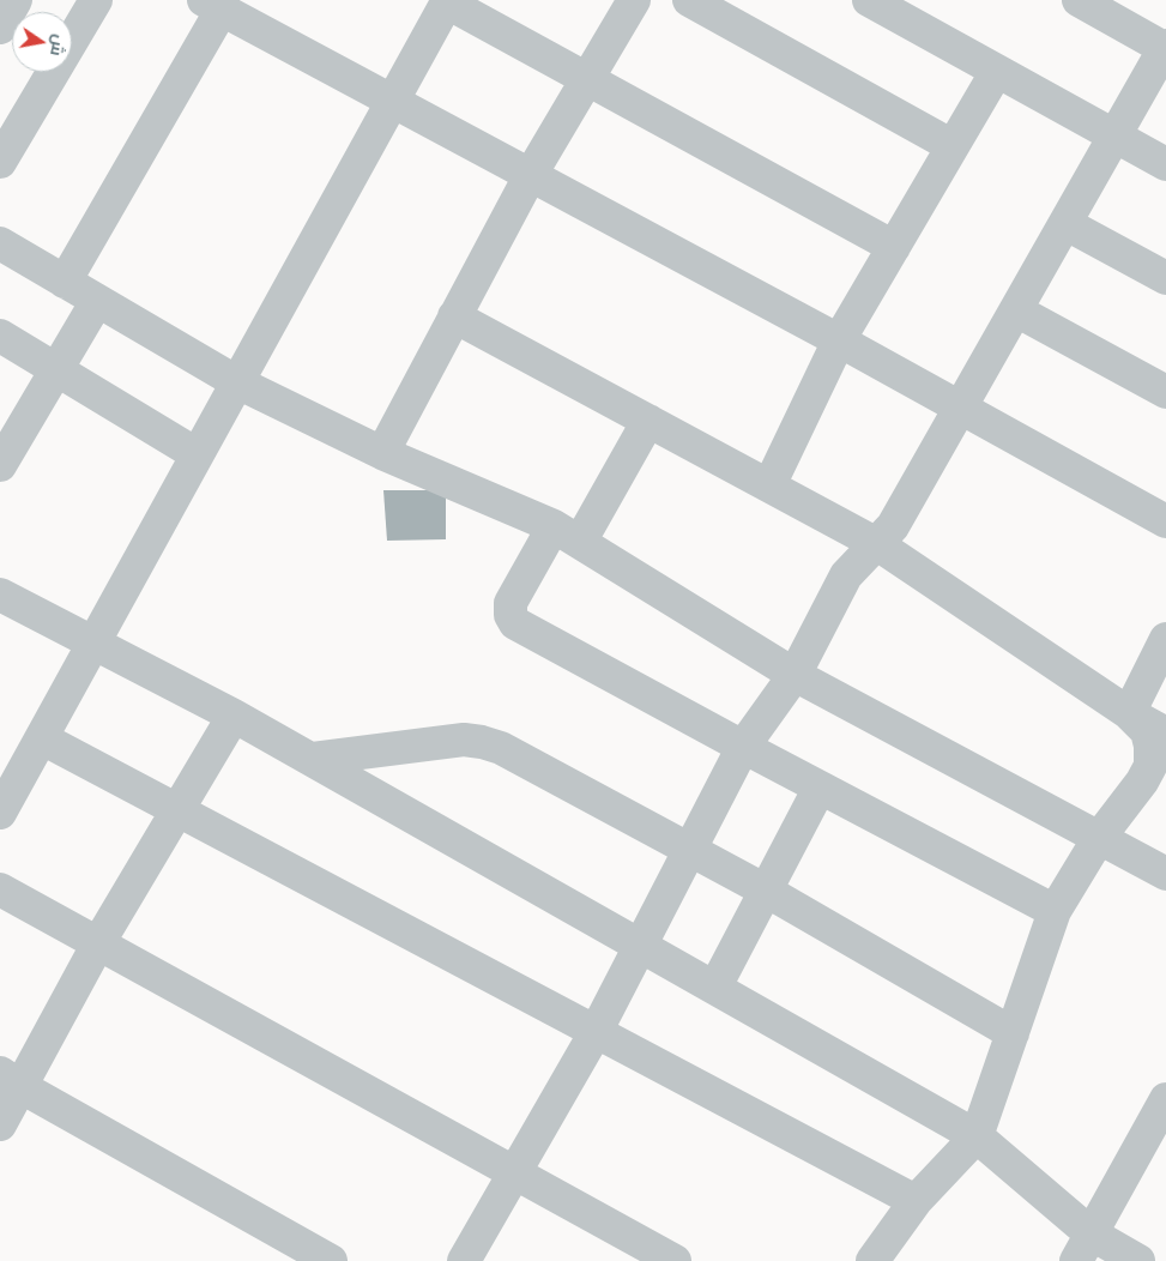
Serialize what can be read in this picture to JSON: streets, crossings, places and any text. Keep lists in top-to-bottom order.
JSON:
{
  "north": "right"
}
